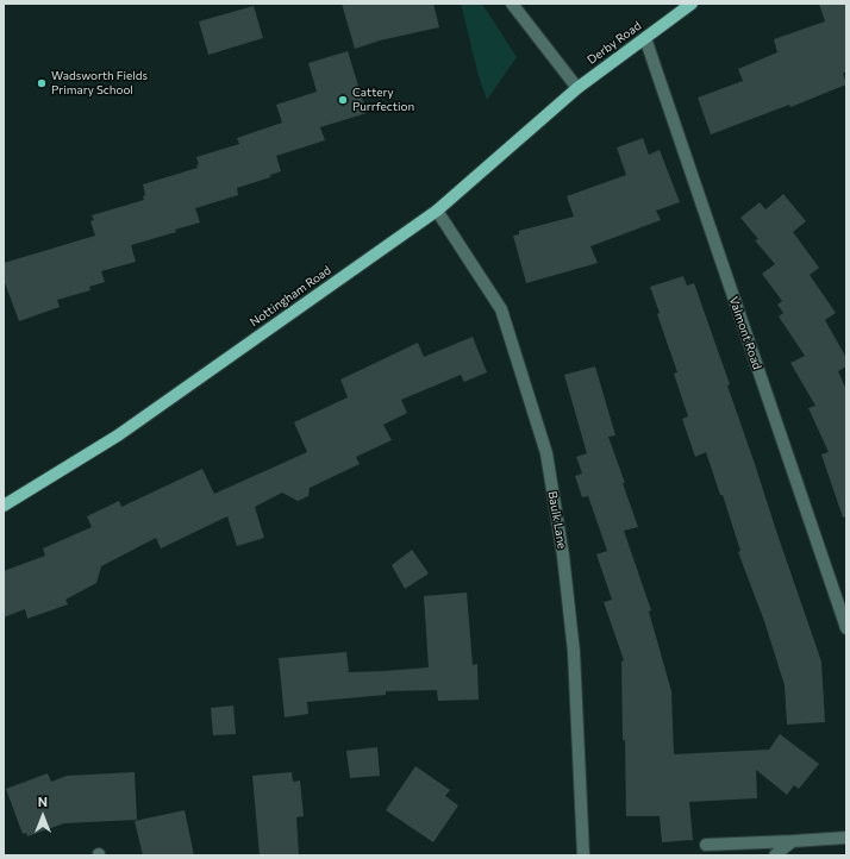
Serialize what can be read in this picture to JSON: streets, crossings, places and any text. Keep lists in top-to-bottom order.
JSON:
{
  "streets": {
    "main road": ["Derby Road", "Nottingham Road"],
    "street": ["Valmont Road", "Baulk Lane"]
  },
  "crossings": [
    ["Derby Road", "Nottingham Road"],
    ["Derby Road", "Valmont Road"],
    ["Nottingham Road", "Baulk Lane"]
  ],
  "places": ["Wadsworth Fields Primary School", "Cattery Purrfection"],
  "north": "top"
}
